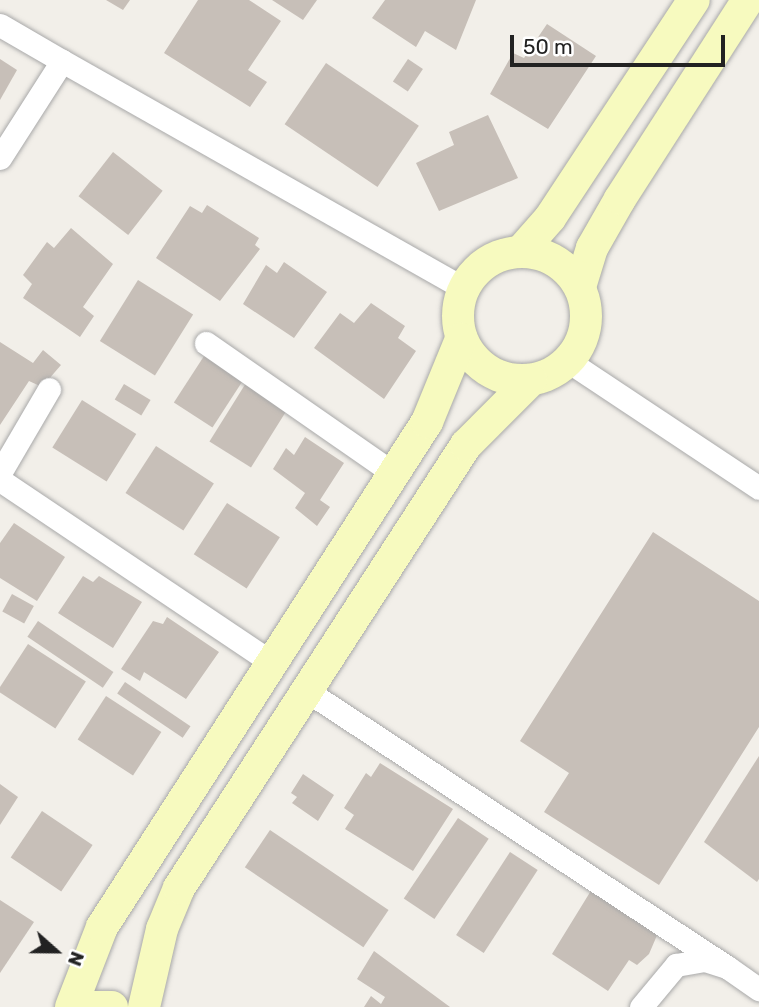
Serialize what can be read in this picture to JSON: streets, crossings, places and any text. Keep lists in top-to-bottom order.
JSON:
{
  "scale_bar": "50 m",
  "north": "right"
}
